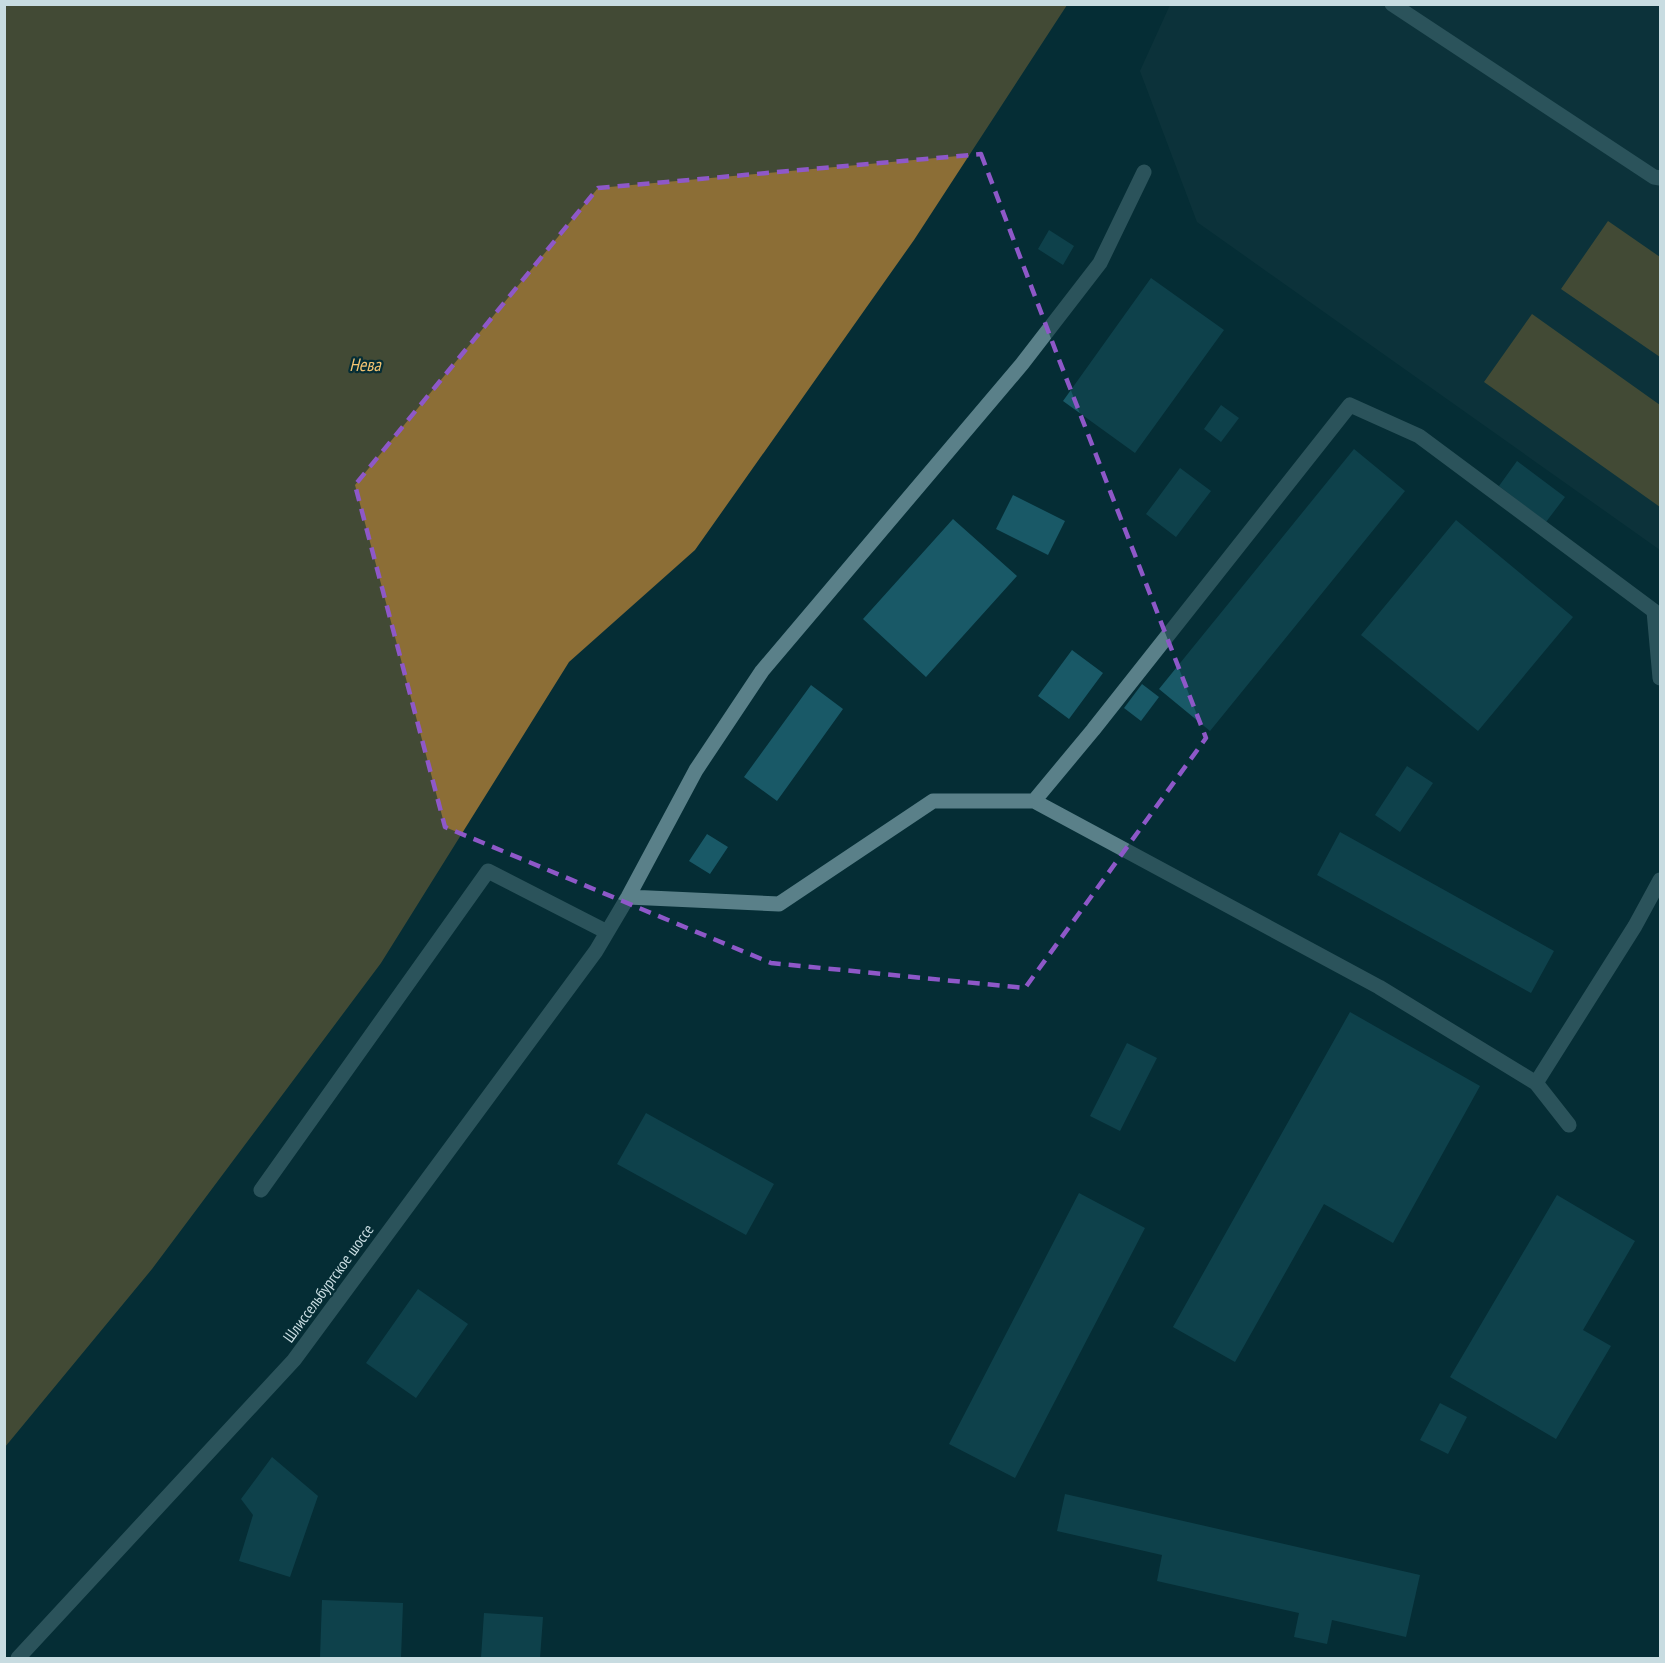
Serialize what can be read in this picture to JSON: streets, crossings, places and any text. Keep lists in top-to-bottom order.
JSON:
{
  "streets": {
    "street": ["Шлиссельбургское шоссе"]
  },
  "water": ["Нева"]
}
